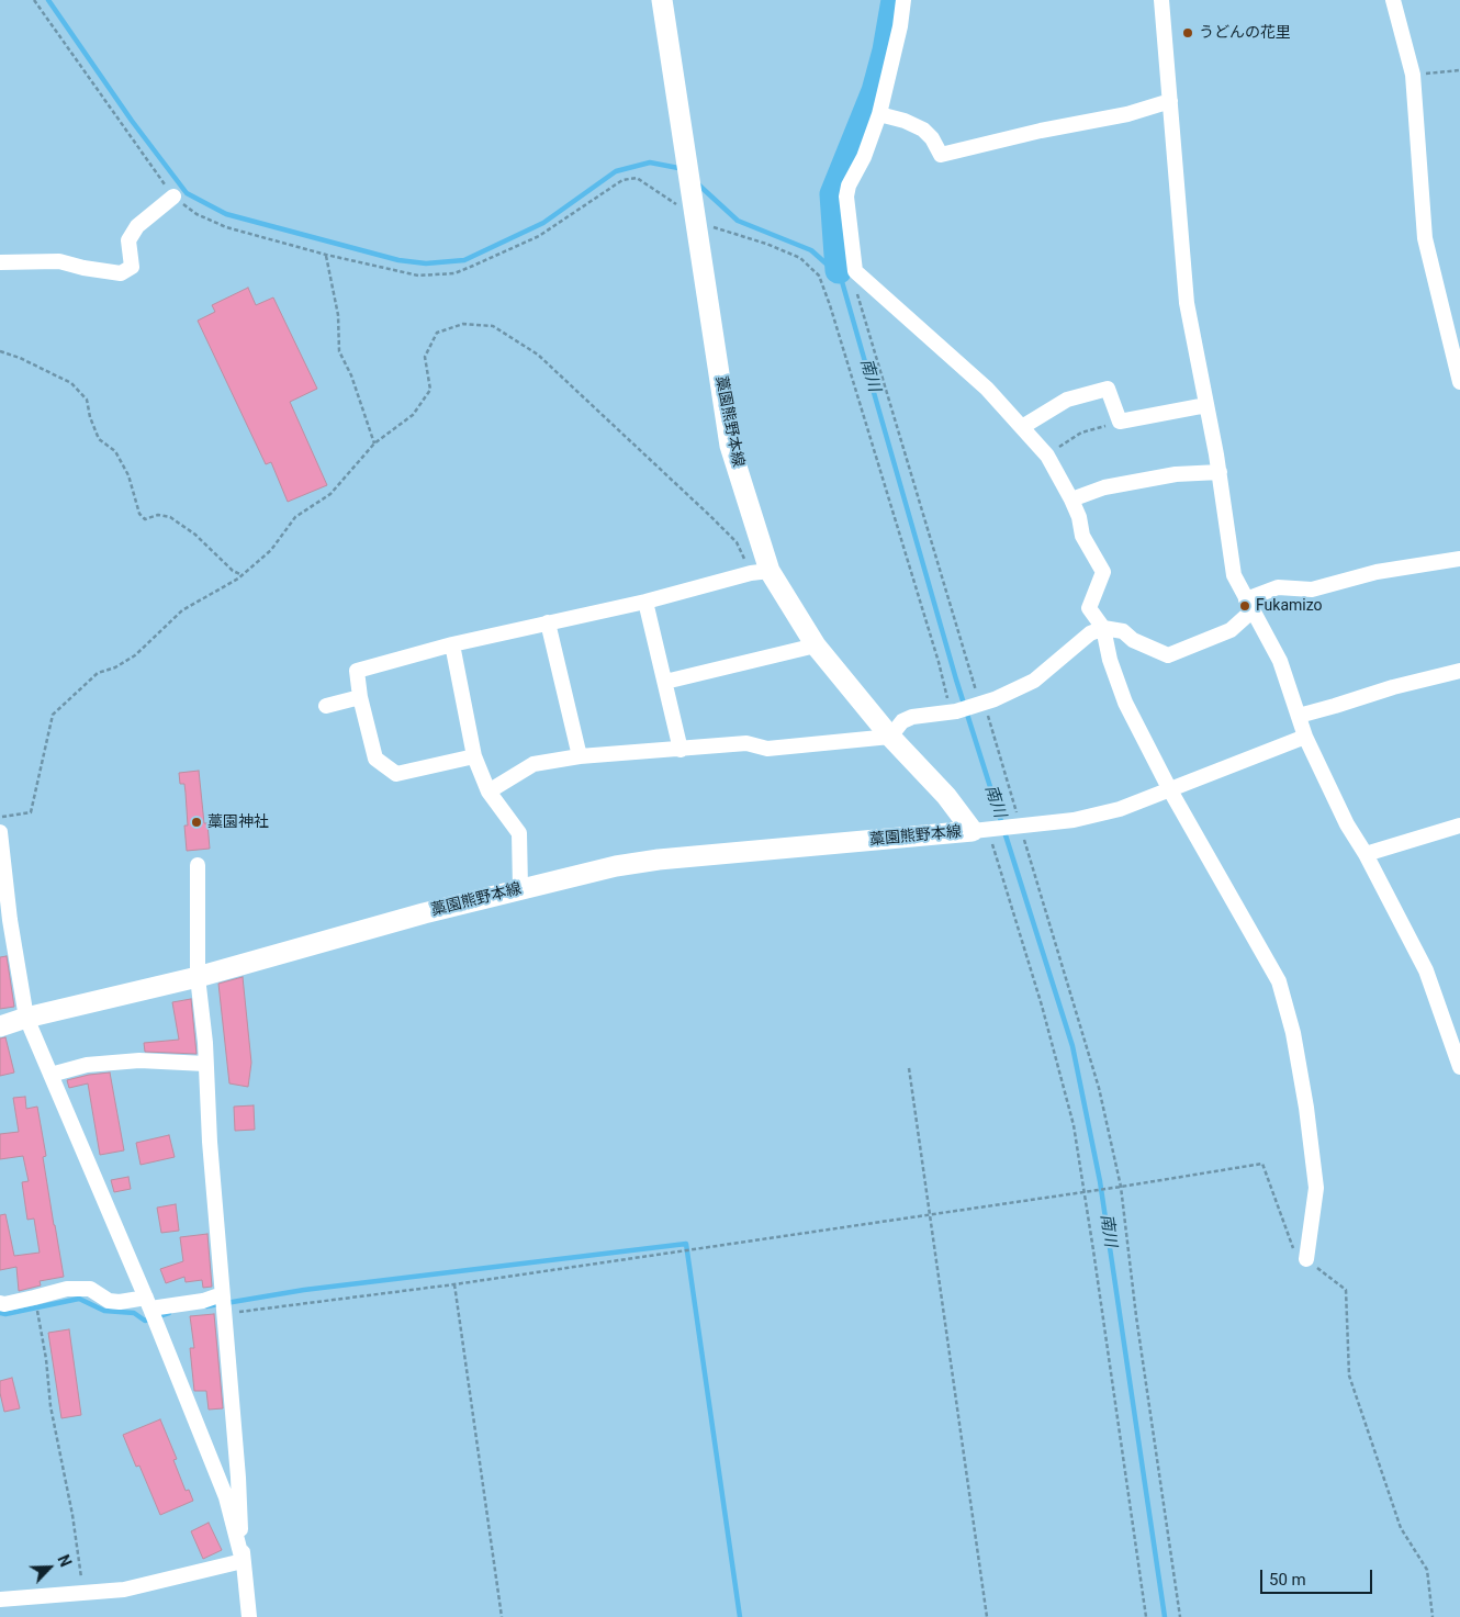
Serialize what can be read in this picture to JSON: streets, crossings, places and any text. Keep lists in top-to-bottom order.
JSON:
{
  "streets": {
    "main road": ["藁園熊野本線"]
  },
  "water": ["南川"],
  "places": ["うどんの花里", "Fukamizo", "藁園神社"],
  "scale_bar": "50 m",
  "north": "top right"
}
